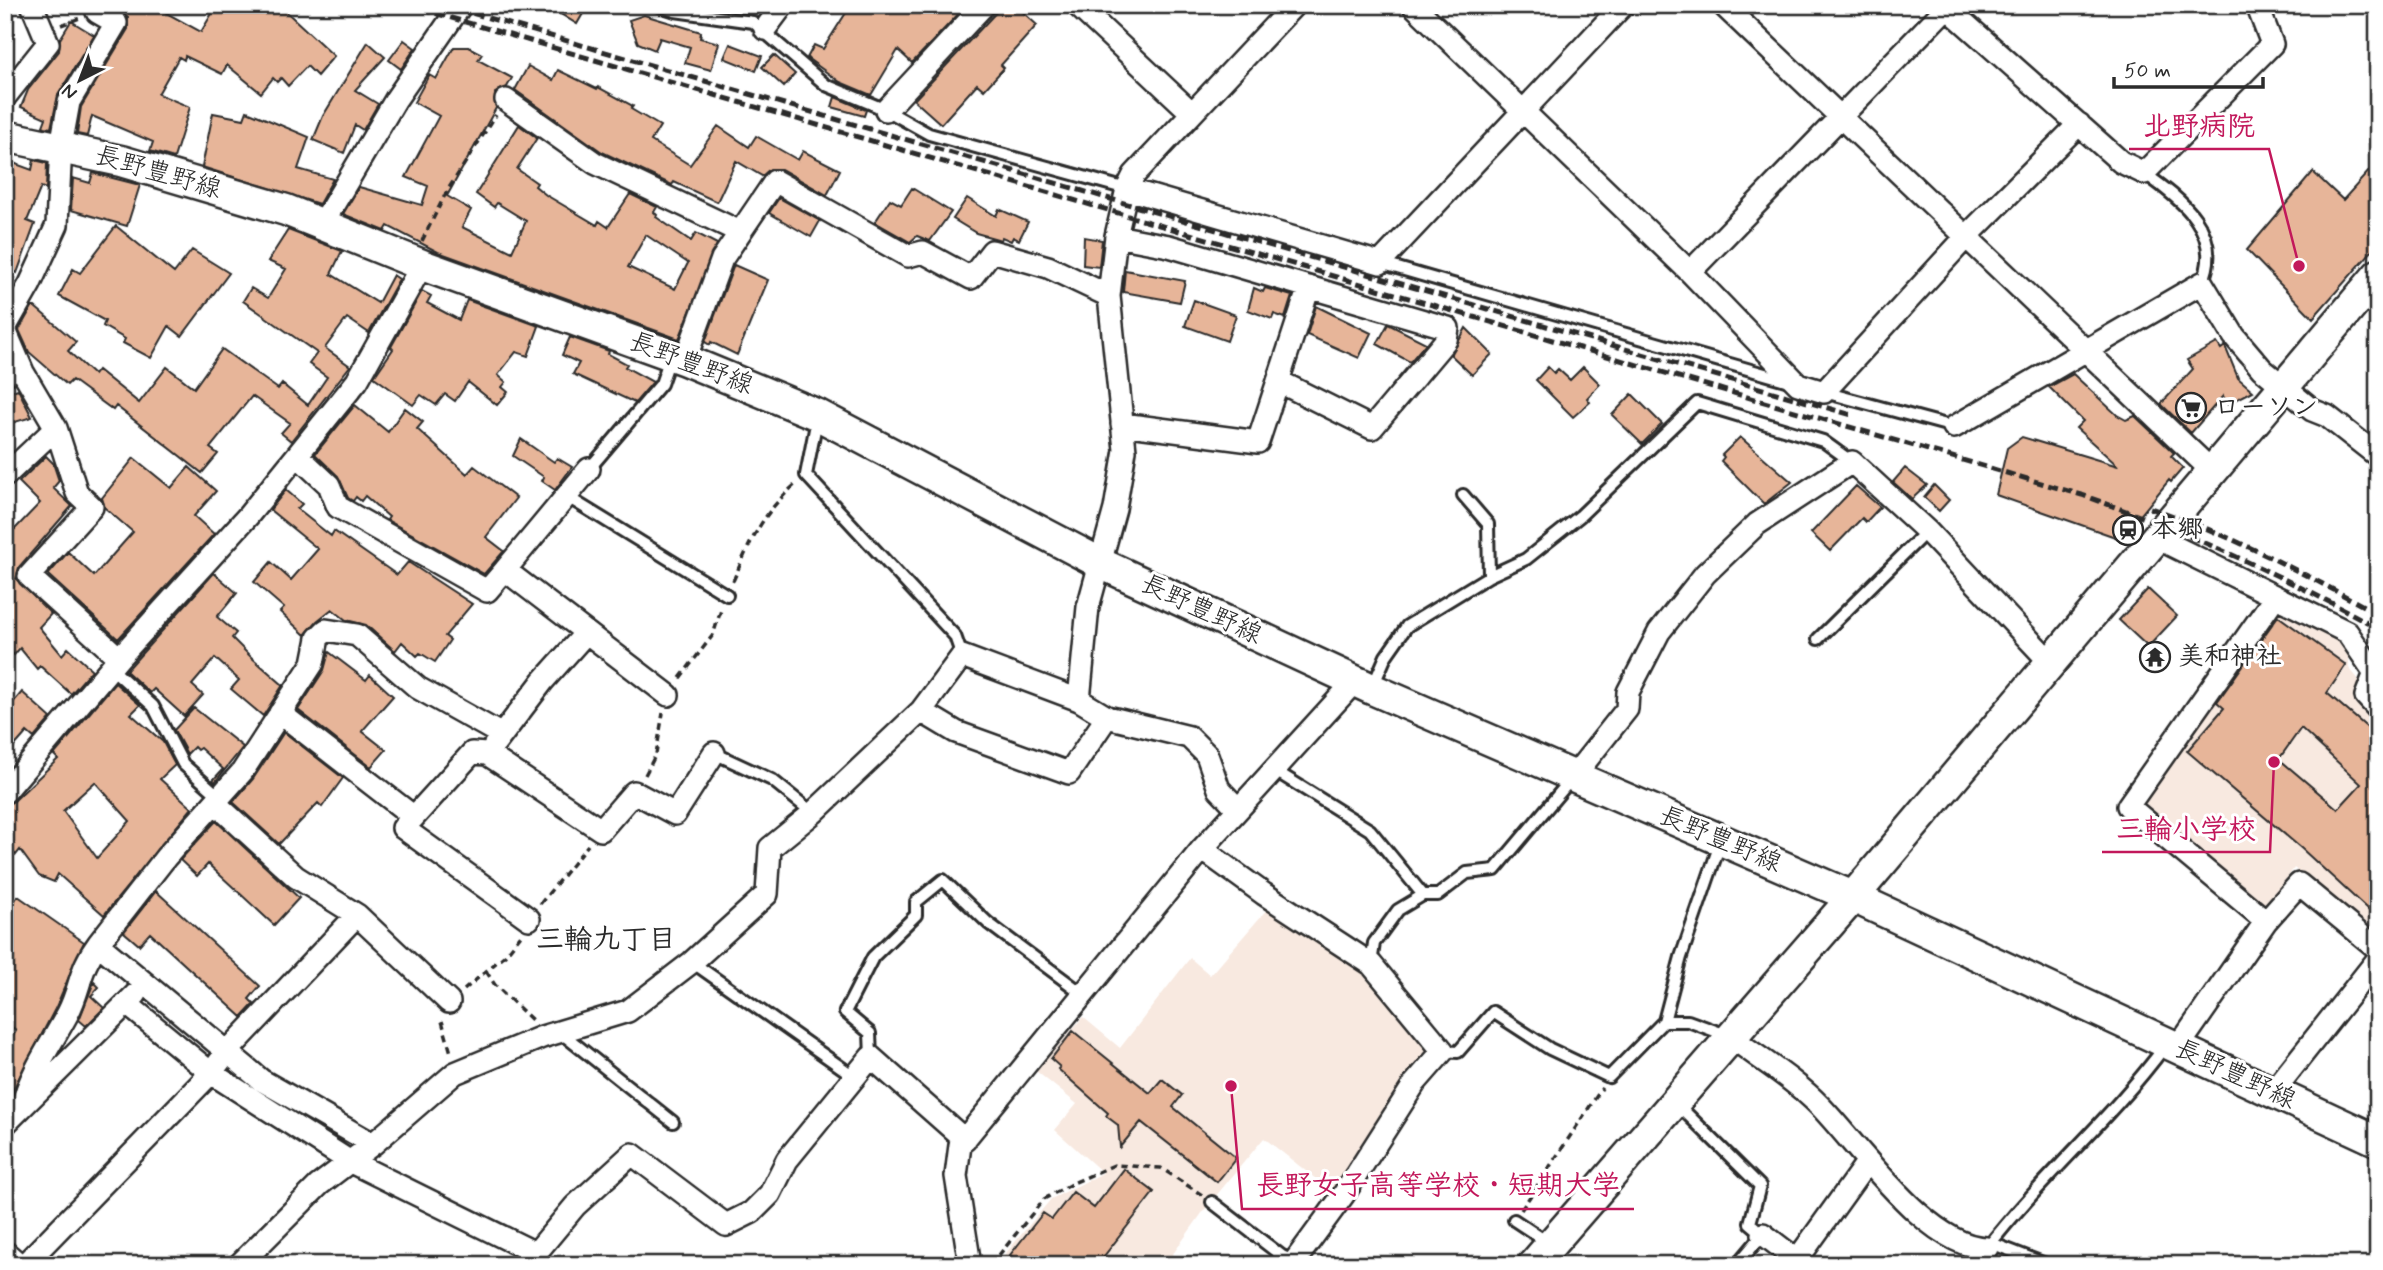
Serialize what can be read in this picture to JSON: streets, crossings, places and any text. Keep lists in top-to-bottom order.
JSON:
{
  "streets": {
    "main road": ["長野豊野線"]
  },
  "districts": ["三輪九丁目"],
  "places": {
    "other": ["北野病院", "三輪小学校", "長野女子高等学校・短期大学"],
    "supermarket": ["ローソン"],
    "station": ["本郷"],
    "temple": ["美和神社"]
  },
  "scale_bar": "50 m",
  "north": "bottom left"
}
